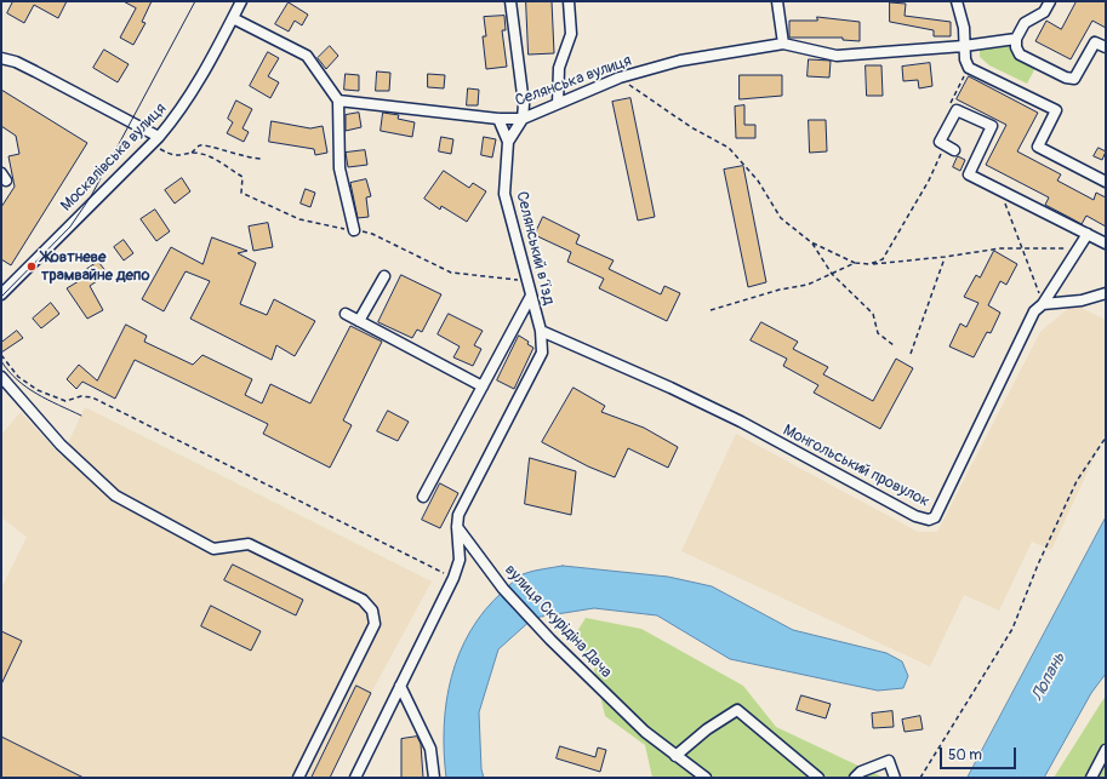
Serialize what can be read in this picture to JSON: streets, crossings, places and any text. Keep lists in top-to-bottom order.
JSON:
{
  "streets": {
    "street": [
      "Селянська вулиця",
      "Москалівська вулиця",
      "Селянський вʼїзд",
      "Монгольський провулок",
      "вулиця Скурідіна Дача"
    ]
  },
  "crossings": [
    ["Селянська вулиця", "Селянський вʼїзд"],
    ["Селянський вʼїзд", "Монгольський провулок"]
  ],
  "water": ["Лопань"],
  "places": ["Жовтневе трамвайне депо"],
  "scale_bar": "50 m"
}
